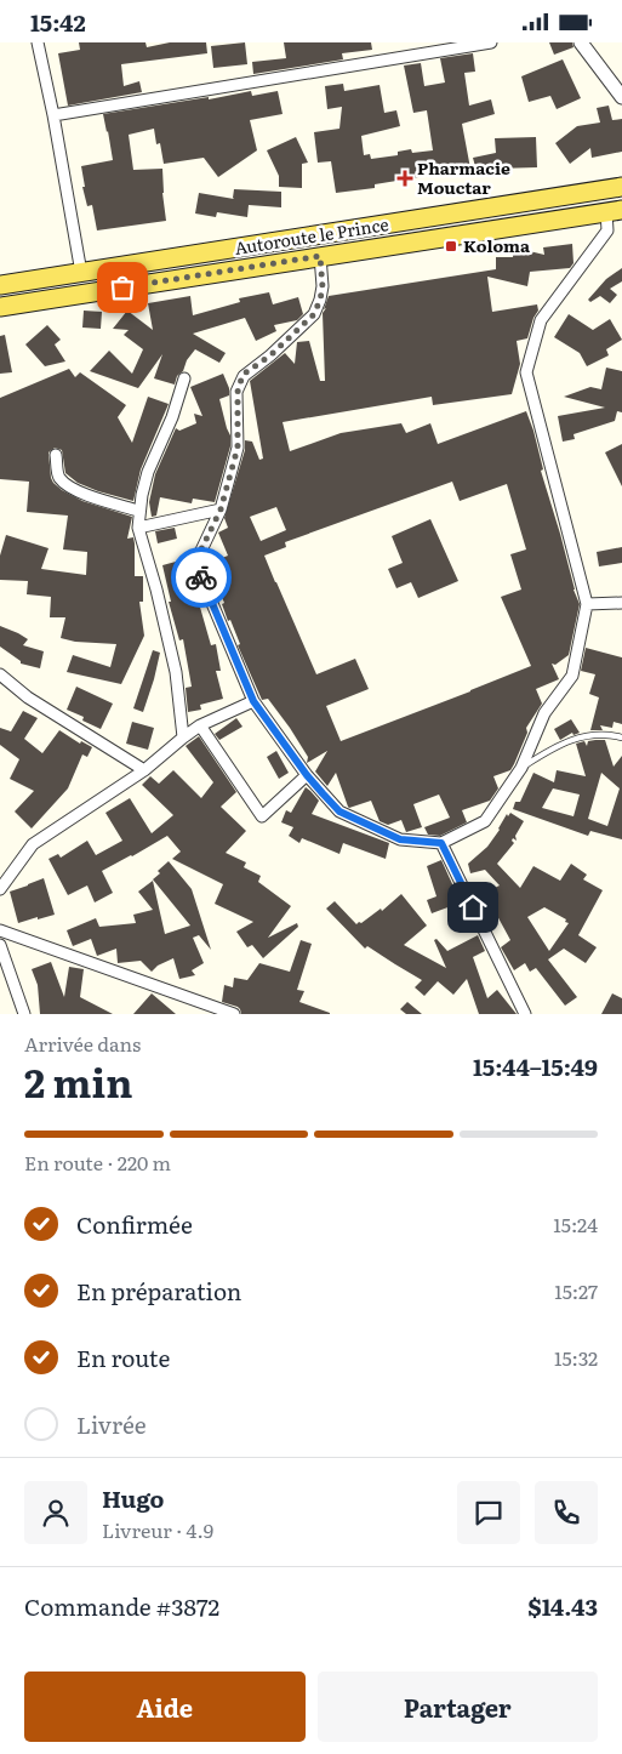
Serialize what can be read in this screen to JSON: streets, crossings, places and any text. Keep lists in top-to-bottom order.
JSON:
{
  "streets": {
    "main road": ["Autoroute le Prince"]
  },
  "places": {
    "health": ["Pharmacie Mouctar"],
    "transit": ["Koloma"]
  },
  "page": {
    "status": "15:42",
    "heading": ["2 min", "Arrivée dans", "15:44–15:49"],
    "panel": [
      "Hugo",
      "Livreur · 4.9",
      "Commande #3872",
      "$14.43"
    ],
    "bar": "En route · 220 m",
    "list": [
      ["Confirmée", "15:24"],
      ["En préparation", "15:27"],
      ["En route", "15:32"],
      "Livrée"
    ],
    "buttons": ["Aide", "Partager"]
  }
}
